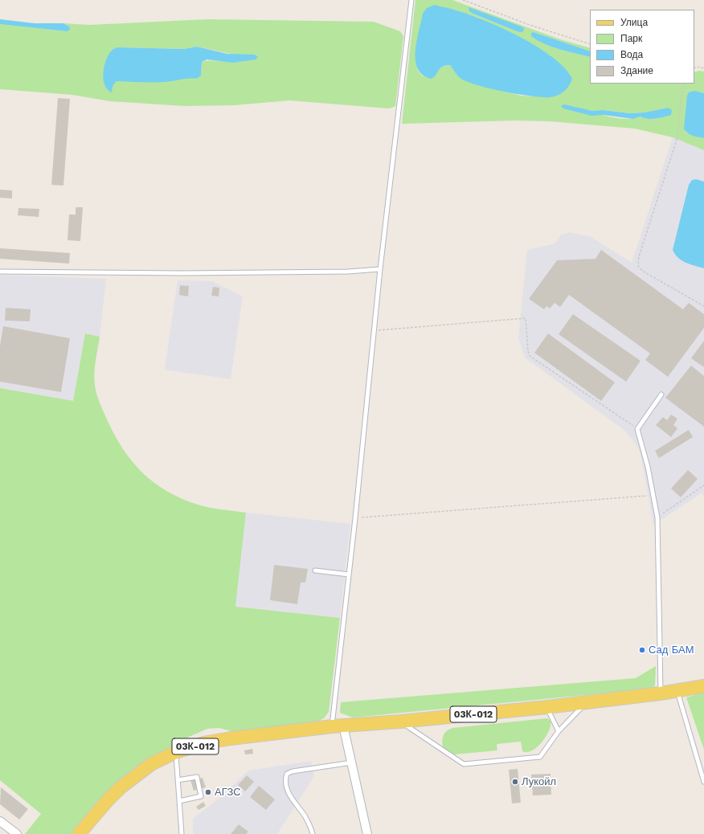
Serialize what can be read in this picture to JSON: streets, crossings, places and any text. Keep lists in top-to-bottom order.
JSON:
{
  "streets": {
    "main road": ["03К-012"]
  },
  "places": ["Сад БАМ", "Лукойл", "АГЗС"],
  "legend": [
    "Улица",
    "Парк",
    "Вода",
    "Здание"
  ]
}
